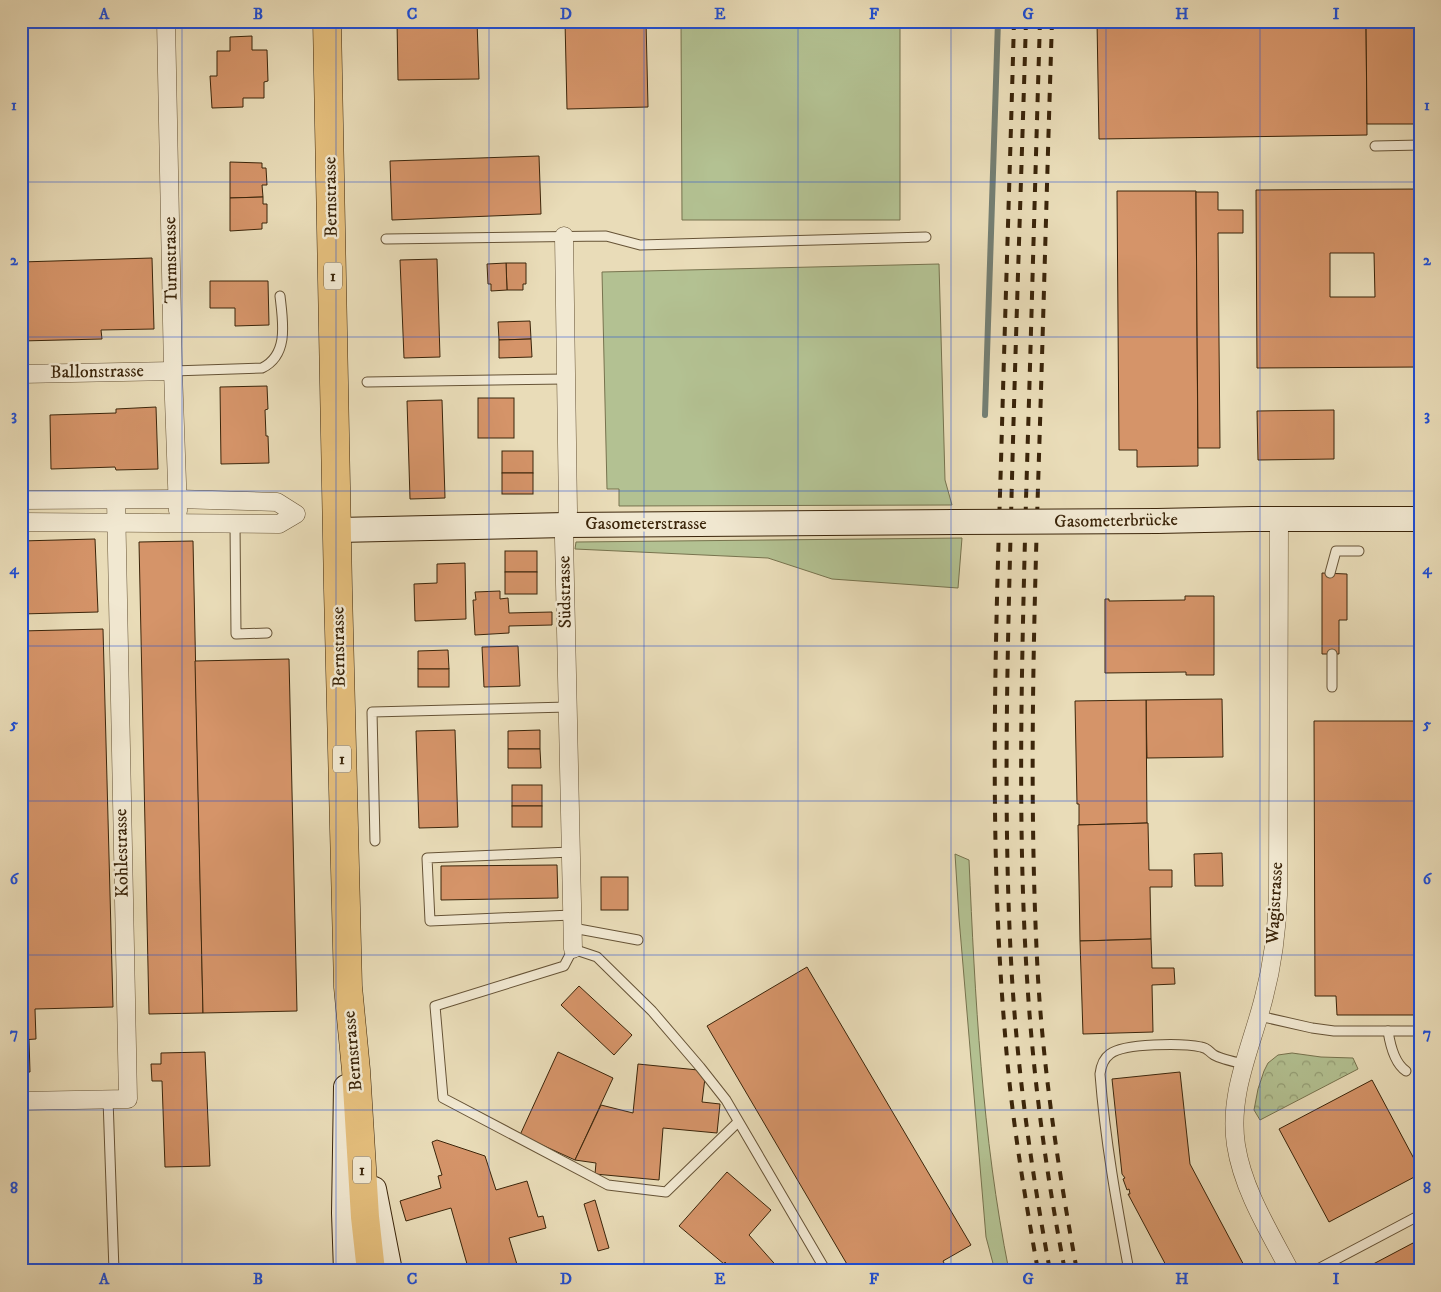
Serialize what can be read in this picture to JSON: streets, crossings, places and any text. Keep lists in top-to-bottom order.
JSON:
{
  "streets": {
    "main road": ["Bernstrasse", "1"],
    "street": [
      "Turmstrasse",
      "Ballonstrasse",
      "Gasometerbrücke",
      "Gasometerstrasse",
      "Südstrasse",
      "Kohlestrasse",
      "Wagistrasse"
    ]
  },
  "crossings": [
    ["Bernstrasse", "Gasometerstrasse"],
    ["Turmstrasse", "Ballonstrasse"],
    ["Gasometerbrücke", "Gasometerstrasse"],
    ["Gasometerbrücke", "Wagistrasse"],
    ["Gasometerstrasse", "Südstrasse"]
  ],
  "grid": {
    "columns": [
      "A",
      "B",
      "C",
      "D",
      "E",
      "F",
      "G",
      "H",
      "I"
    ],
    "rows": [
      "1",
      "2",
      "3",
      "4",
      "5",
      "6",
      "7",
      "8"
    ]
  }
}
